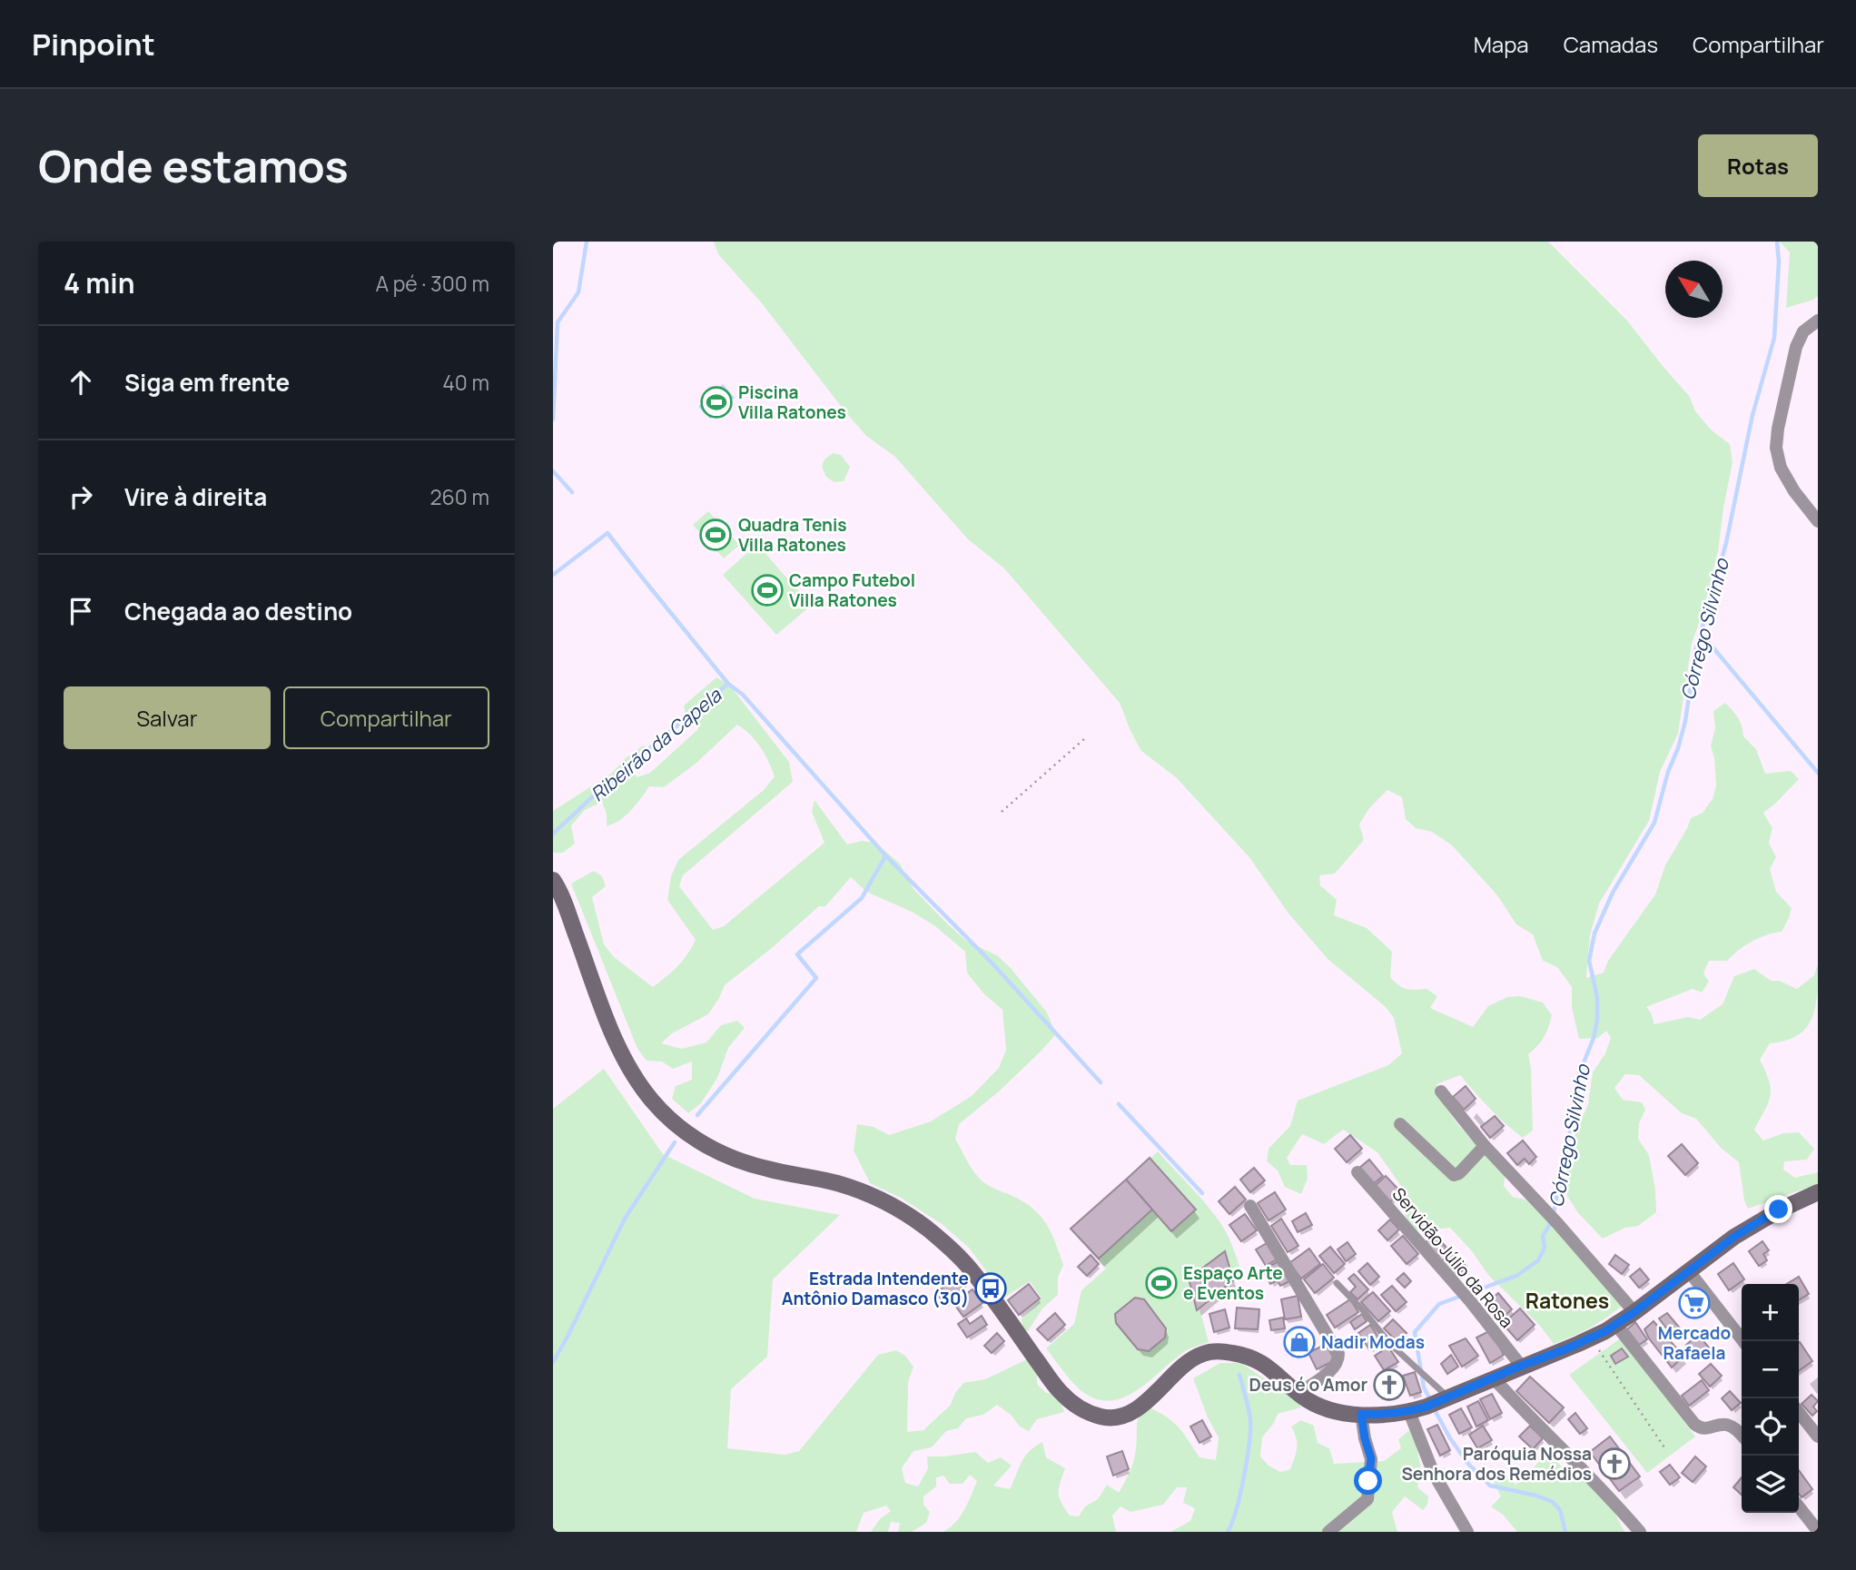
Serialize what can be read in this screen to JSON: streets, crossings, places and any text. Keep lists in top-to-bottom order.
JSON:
{
  "streets": {
    "street": ["Servidão Júlio da Rosa"]
  },
  "districts": ["Ratones"],
  "water": ["Córrego Silvinho", "Ribeirão da Capela"],
  "places": {
    "sports": [
      "Piscina Villa Ratones",
      "Quadra Tenis Villa Ratones",
      "Campo Futebol Villa Ratones",
      "Espaço Arte e Eventos"
    ],
    "bus stop": ["Estrada Intendente Antônio Damasco (30)"],
    "supermarket": ["Mercado Rafaela"],
    "shop": ["Nadir Modas"],
    "church": ["Deus é o Amor", "Paróquia Nossa Senhora dos Remédios"]
  },
  "north": "top left",
  "page": {
    "header": "Pinpoint",
    "nav": ["Mapa", "Camadas", "Compartilhar"],
    "buttons": [
      "Rotas",
      ["Salvar", "Compartilhar"]
    ],
    "title": "Onde estamos",
    "heading": ["4 min", "A pé · 300 m"],
    "list": [
      ["Siga em frente", "40 m"],
      ["Vire à direita", "260 m"],
      "Chegada ao destino"
    ],
    "map_buttons": ["+", "−"]
  }
}
